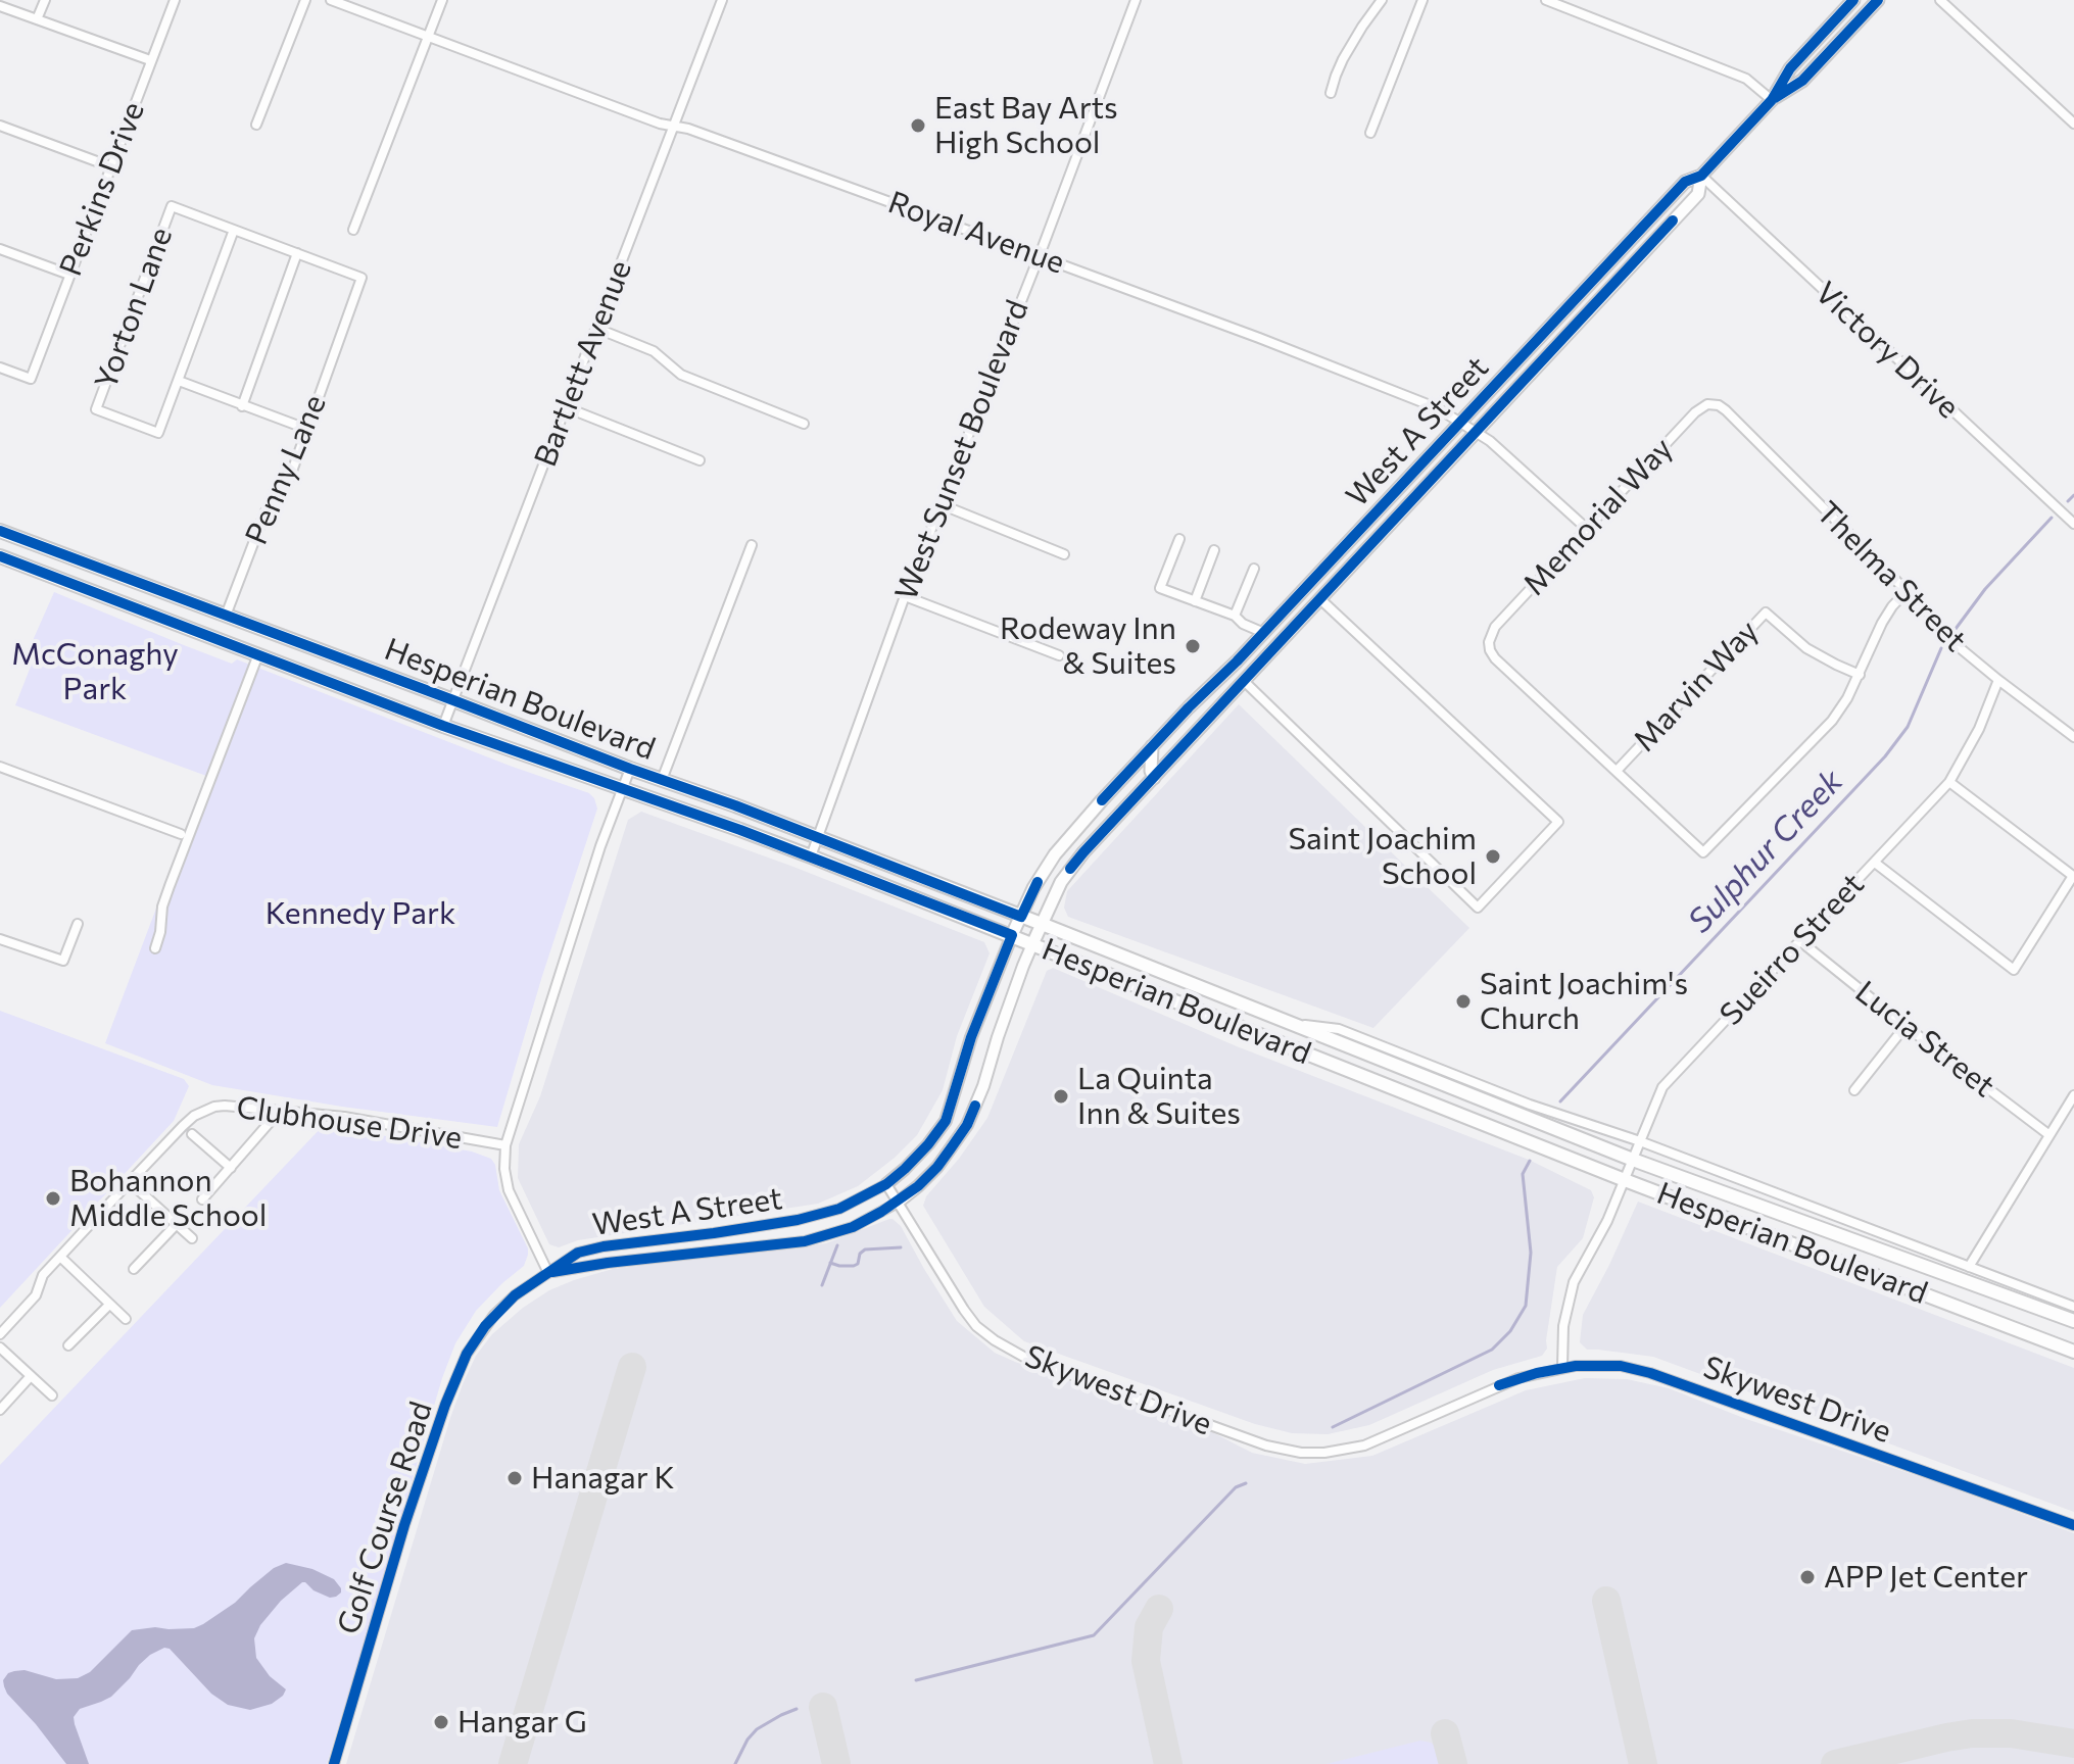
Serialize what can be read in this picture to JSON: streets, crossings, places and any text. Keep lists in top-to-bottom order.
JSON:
{
  "streets": {
    "main road": ["West A Street", "Hesperian Boulevard"],
    "street": [
      "Perkins Drive",
      "Royal Avenue",
      "Yorton Lane",
      "Victory Drive",
      "Bartlett Avenue",
      "West Sunset Boulevard",
      "Penny Lane",
      "Memorial Way",
      "Thelma Street",
      "Marvin Way",
      "Sueirro Street",
      "Lucia Street",
      "Clubhouse Drive",
      "Skywest Drive",
      "Golf Course Road"
    ]
  },
  "crossings": [
    ["Royal Avenue", "Bartlett Avenue"],
    ["Royal Avenue", "West A Street"],
    ["Royal Avenue", "West Sunset Boulevard"],
    ["Royal Avenue", "Memorial Way"],
    ["Victory Drive", "West A Street"],
    ["Bartlett Avenue", "Hesperian Boulevard"],
    ["West A Street", "Hesperian Boulevard"],
    ["West A Street", "Skywest Drive"],
    ["West A Street", "Golf Course Road"],
    ["West Sunset Boulevard", "Hesperian Boulevard"],
    ["Penny Lane", "Hesperian Boulevard"],
    ["Memorial Way", "Thelma Street"],
    ["Memorial Way", "Marvin Way"],
    ["Thelma Street", "Sueirro Street"],
    ["Hesperian Boulevard", "Sueirro Street"],
    ["Sueirro Street", "Lucia Street"],
    ["Sueirro Street", "Skywest Drive"]
  ],
  "water": ["Sulphur Creek"],
  "parks": ["McConaghy Park", "Kennedy Park"],
  "places": [
    "East Bay Arts High School",
    "Rodeway Inn & Suites",
    "Saint Joachim School",
    "Saint Joachim's Church",
    "La Quinta Inn & Suites",
    "Bohannon Middle School",
    "Hanagar K",
    "APP Jet Center",
    "Hangar G"
  ]
}
